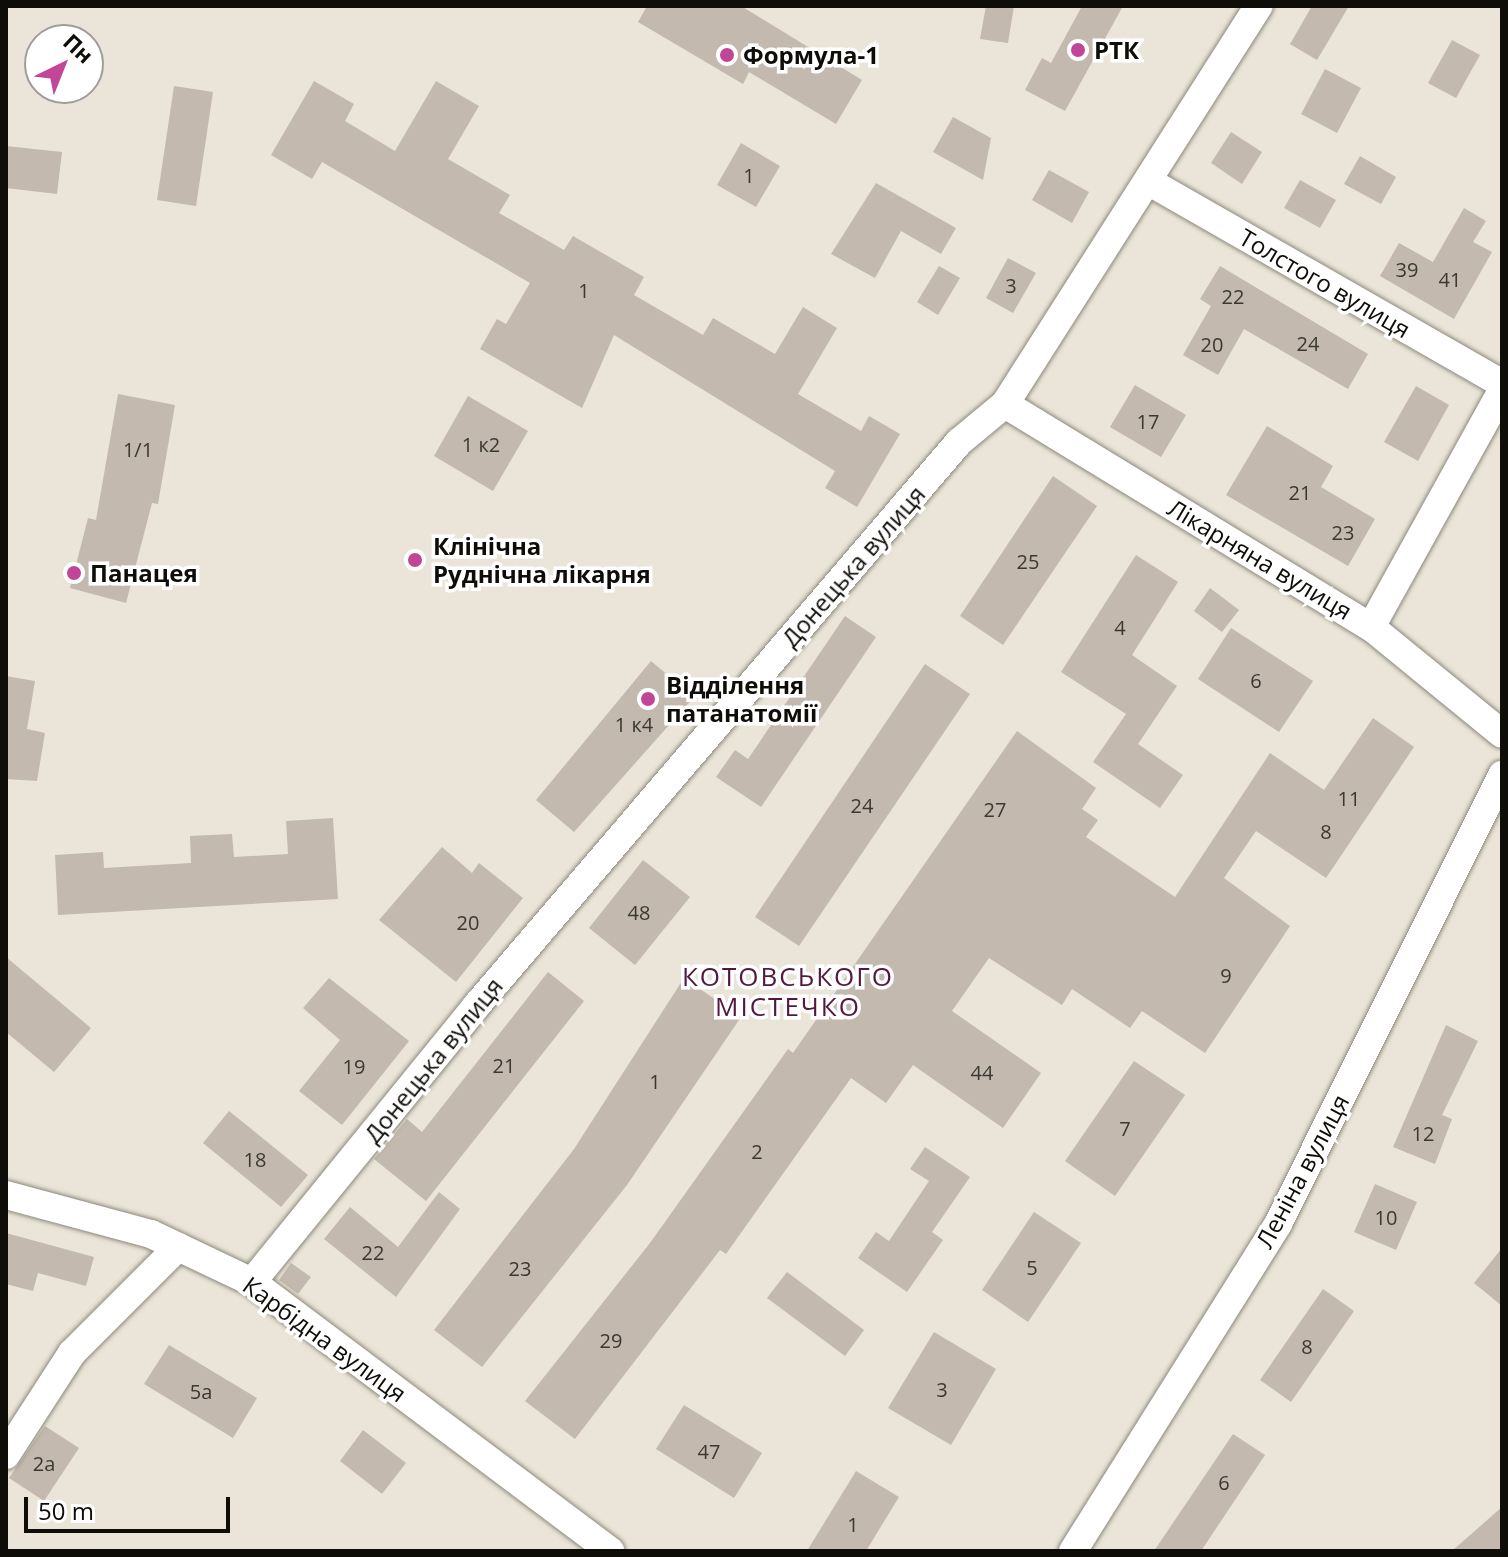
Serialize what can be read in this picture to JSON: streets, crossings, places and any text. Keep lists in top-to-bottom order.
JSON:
{
  "streets": {
    "street": [
      "Толстого вулиця",
      "Лікарняна вулиця",
      "Донецька вулиця",
      "Леніна вулиця",
      "Карбідна вулиця"
    ]
  },
  "crossings": [
    ["Толстого вулиця", "Донецька вулиця"],
    ["Лікарняна вулиця", "Донецька вулиця"],
    ["Донецька вулиця", "Карбідна вулиця"]
  ],
  "districts": ["КОТОВСЬКОГО МІСТЕЧКО"],
  "places": [
    "РТК",
    "Формула-1",
    "Клінічна Руднічна лікарня",
    "Панацея",
    "Відділення патанатомії"
  ],
  "house_numbers": [
    "1",
    "39",
    "41",
    "3",
    "1",
    "22",
    "24",
    "20",
    "17",
    "1 к2",
    "1/1",
    "21",
    "23",
    "25",
    "4",
    "6",
    "1 к4",
    "11",
    "24",
    "27",
    "8",
    "48",
    "20",
    "9",
    "21",
    "19",
    "44",
    "1",
    "7",
    "12",
    "2",
    "18",
    "10",
    "22",
    "5",
    "23",
    "29",
    "8",
    "3",
    "5а",
    "47",
    "2а",
    "6",
    "1"
  ],
  "scale_bar": "50 m",
  "north": "top right"
}
